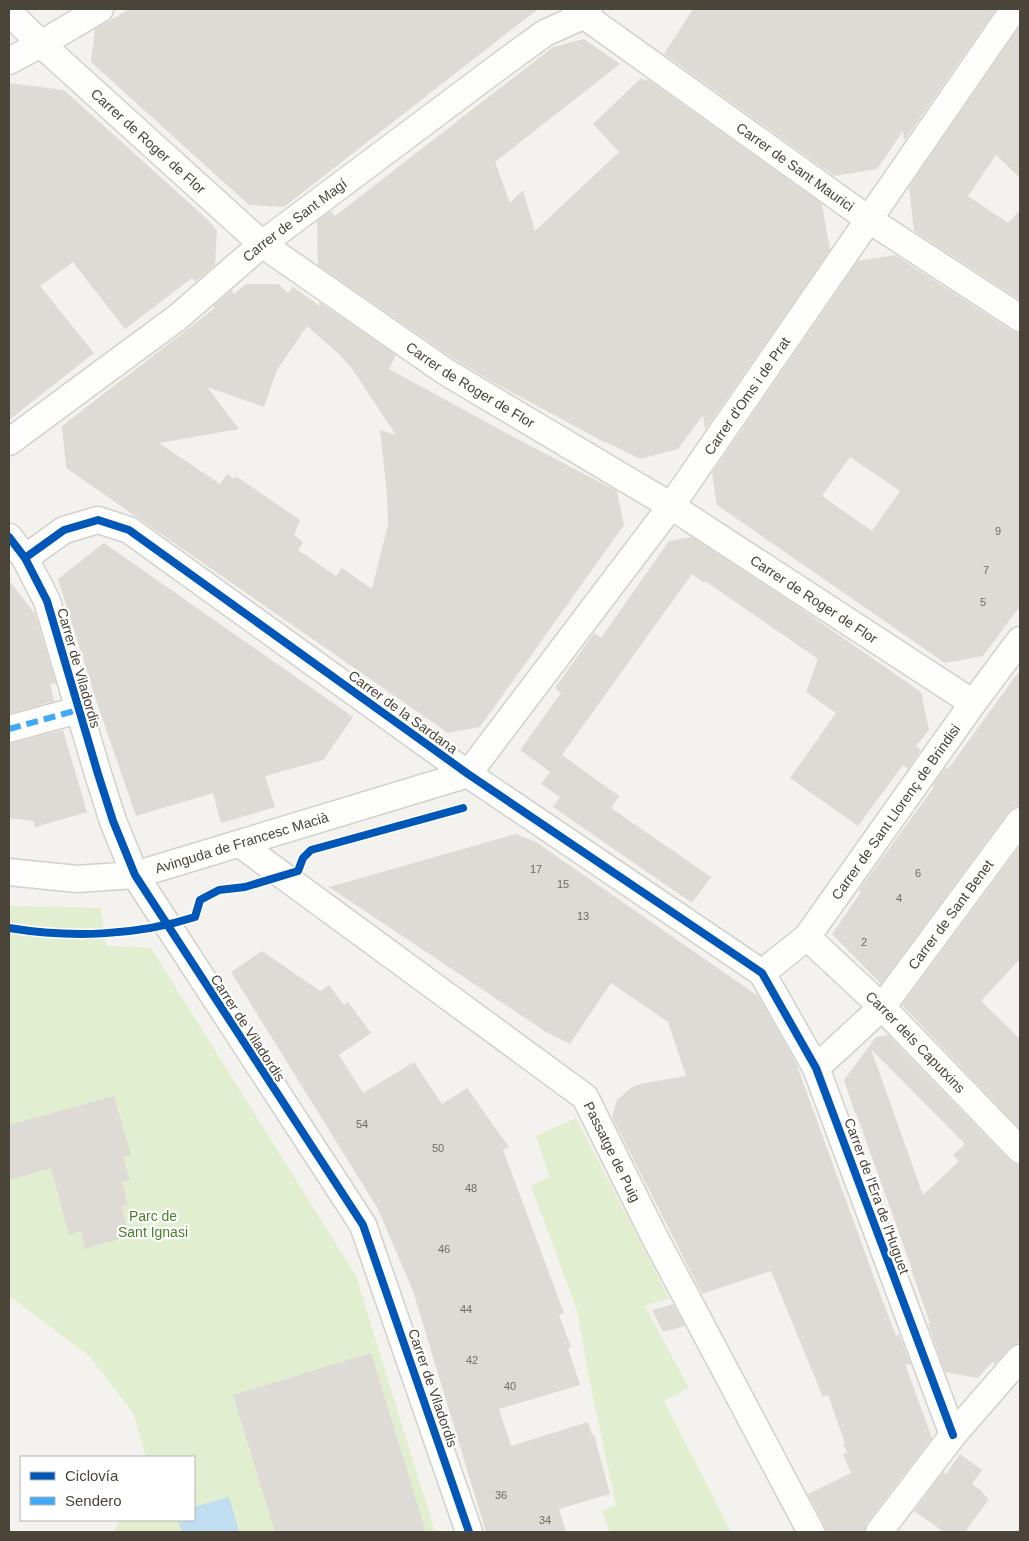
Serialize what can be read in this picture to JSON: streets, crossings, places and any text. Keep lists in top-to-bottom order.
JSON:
{
  "streets": {
    "street": [
      "Carrer de Roger de Flor",
      "Carrer de Sant Maurici",
      "Carrer de Sant Magí",
      "Carrer d'Oms i de Prat",
      "Carrer de Viladordis",
      "Carrer de la Sardana",
      "Carrer de Sant Llorenç de Brindisi",
      "Avinguda de Francesc Macià",
      "Carrer de Sant Benet",
      "Carrer dels Caputxins",
      "Passatge de Puig",
      "Carrer de l'Era de l'Huguet"
    ]
  },
  "crossings": [
    ["Carrer de Roger de Flor", "Carrer de Sant Magí"],
    ["Carrer de Roger de Flor", "Carrer d'Oms i de Prat"],
    ["Carrer de Roger de Flor", "Carrer de Sant Llorenç de Brindisi"],
    ["Carrer de Sant Maurici", "Carrer de Sant Magí"],
    ["Carrer de Sant Maurici", "Carrer d'Oms i de Prat"],
    ["Carrer d'Oms i de Prat", "Carrer de la Sardana"],
    ["Carrer d'Oms i de Prat", "Avinguda de Francesc Macià"],
    ["Carrer de Viladordis", "Carrer de la Sardana"],
    ["Carrer de Viladordis", "Avinguda de Francesc Macià"],
    ["Carrer de la Sardana", "Carrer de Sant Llorenç de Brindisi"],
    ["Carrer de la Sardana", "Avinguda de Francesc Macià"],
    ["Carrer de la Sardana", "Carrer de l'Era de l'Huguet"],
    ["Carrer de Sant Llorenç de Brindisi", "Carrer dels Caputxins"],
    ["Carrer de Sant Llorenç de Brindisi", "Carrer de l'Era de l'Huguet"],
    ["Avinguda de Francesc Macià", "Passatge de Puig"],
    ["Carrer de Sant Benet", "Carrer dels Caputxins"]
  ],
  "parks": ["Parc de Sant Ignasi"],
  "house_numbers": [
    "9",
    "7",
    "5",
    "17",
    "6",
    "15",
    "4",
    "13",
    "2",
    "54",
    "50",
    "48",
    "46",
    "44",
    "42",
    "40",
    "36",
    "34"
  ],
  "legend": ["Ciclovía", "Sendero"]
}
